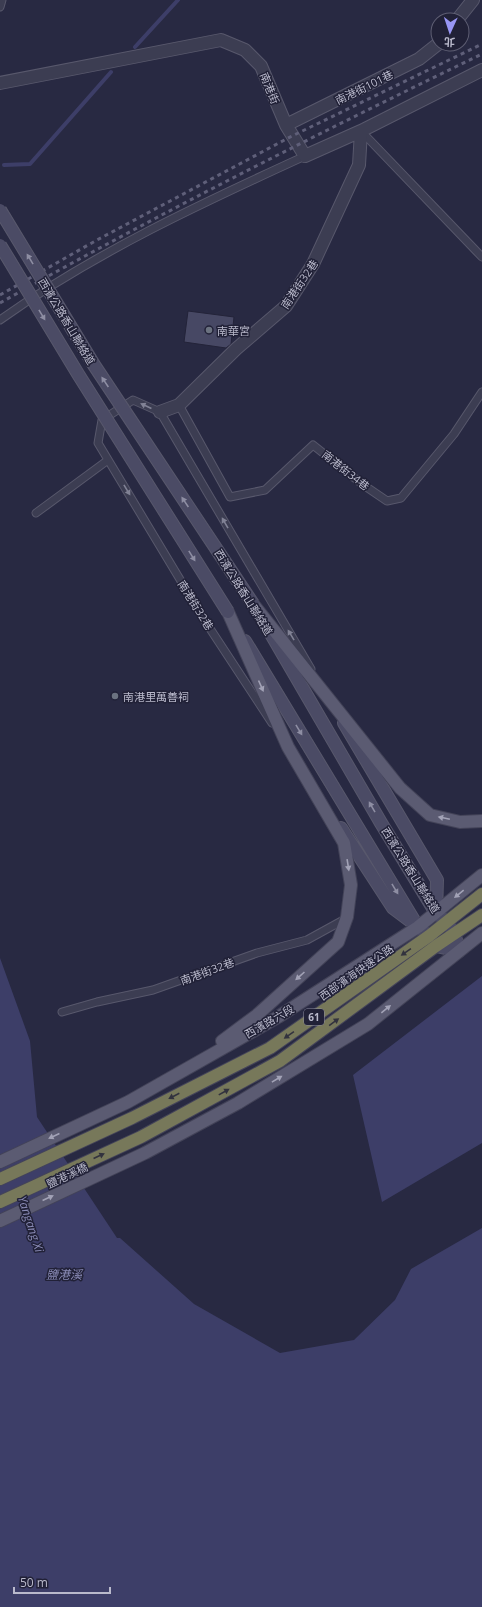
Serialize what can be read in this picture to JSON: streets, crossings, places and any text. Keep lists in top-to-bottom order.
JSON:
{
  "streets": {
    "highway": ["西部濱海快速公路", "61", "鹽港溪橋"],
    "main road": ["西濱路六段"],
    "street": [
      "南港街101巷",
      "南港街",
      "南港街32巷",
      "西濱公路香山聯絡道"
    ],
    "lane": ["南港街34巷"]
  },
  "crossings": [
    ["南港街101巷", "南港街"],
    ["南港街32巷", "南港街34巷"],
    ["西濱公路香山聯絡道", "西部濱海快速公路"],
    ["西濱公路香山聯絡道", "61"],
    ["西濱公路香山聯絡道", "西濱路六段"],
    ["西濱公路香山聯絡道", "鹽港溪橋"],
    ["61", "鹽港溪橋"]
  ],
  "one_way": ["西部濱海快速公路", "西濱路六段", "鹽港溪橋"],
  "water": ["Yangang Xi", "鹽港溪"],
  "places": ["南華宮", "南港里萬善祠"],
  "scale_bar": "50 m",
  "north": "bottom"
}
